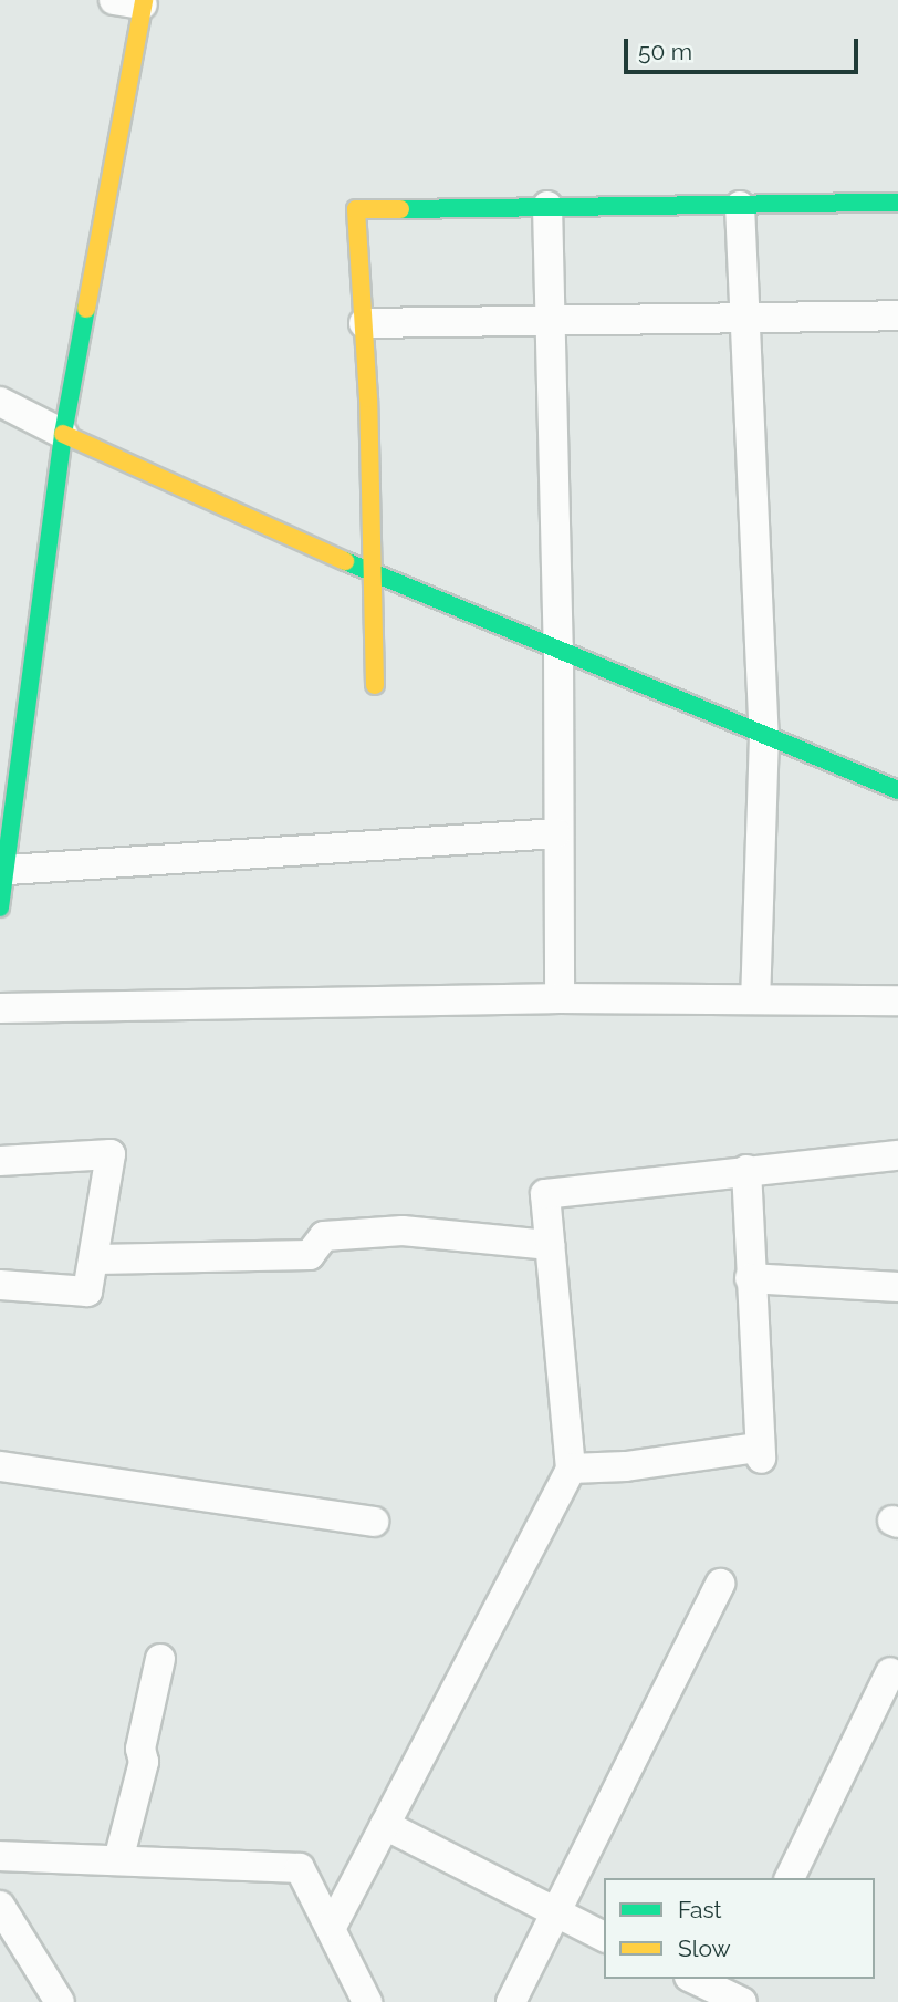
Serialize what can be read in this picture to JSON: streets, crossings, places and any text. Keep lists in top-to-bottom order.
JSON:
{
  "legend": ["Fast", "Slow"],
  "scale_bar": "50 m"
}
